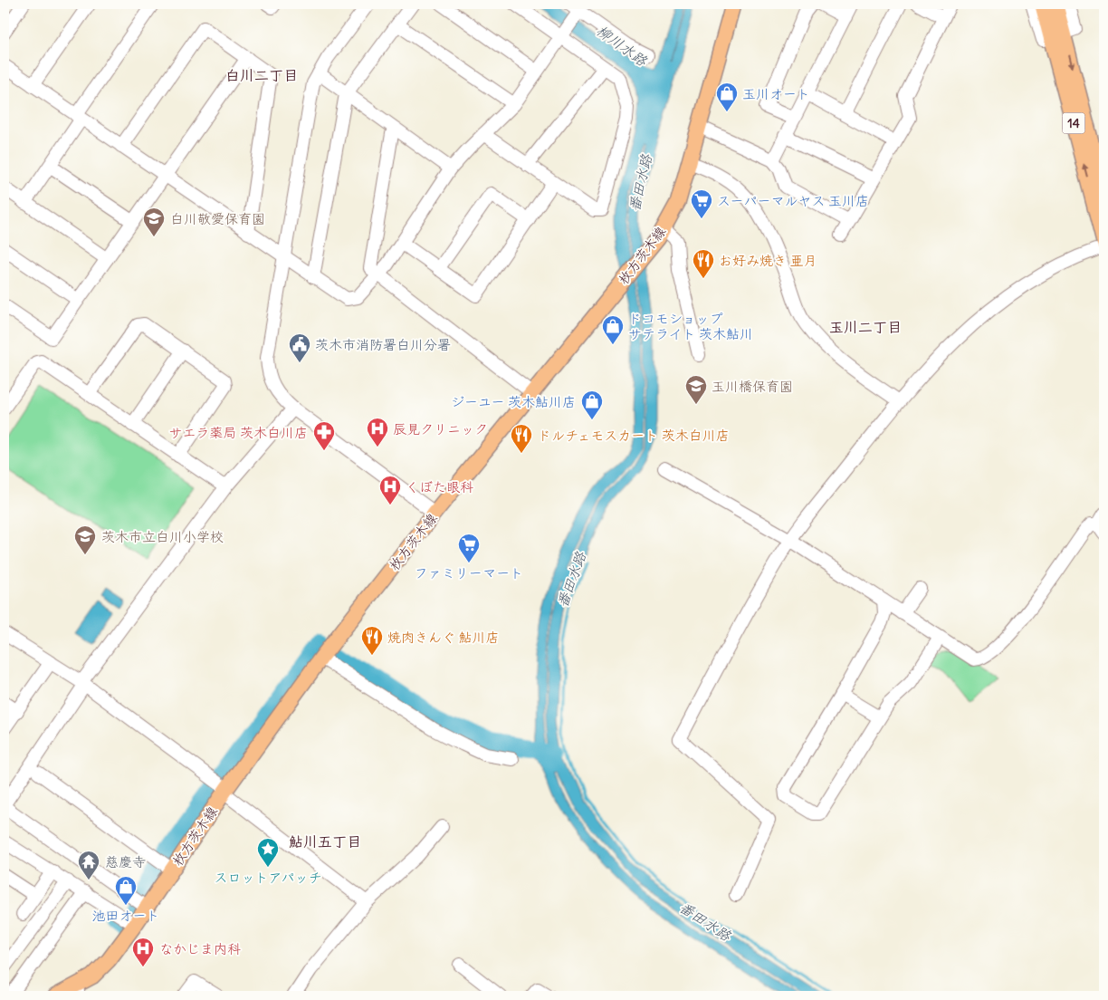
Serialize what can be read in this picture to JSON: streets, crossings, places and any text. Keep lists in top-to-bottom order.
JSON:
{
  "streets": {
    "main road": ["14", "枚方茨木線"]
  },
  "districts": ["白川二丁目", "玉川二丁目", "鮎川五丁目"],
  "water": ["柳川水路", "番田水路"],
  "places": {
    "shop": [
      "玉川オート",
      "ドコモショップ サテライト 茨木鮎川",
      "ジーユー 茨木鮎川店",
      "池田オート"
    ],
    "supermarket": ["スーパーマルヤス 玉川店", "ファミリーマート"],
    "school or university": ["白川敬愛保育園", "玉川橋保育園", "茨木市立白川小学校"],
    "restaurant": ["お好み焼き 亜月", "ドルチェモスカート 茨木白川店", "焼肉きんぐ 鮎川店"],
    "public building": ["茨木市消防署白川分署"],
    "hospital": ["辰見クリニック", "くぼた眼科", "なかじま内科"],
    "pharmacy": ["サエラ薬局 茨木白川店"],
    "place": ["スロットアパッチ"],
    "temple": ["慈慶寺"]
  }
}
